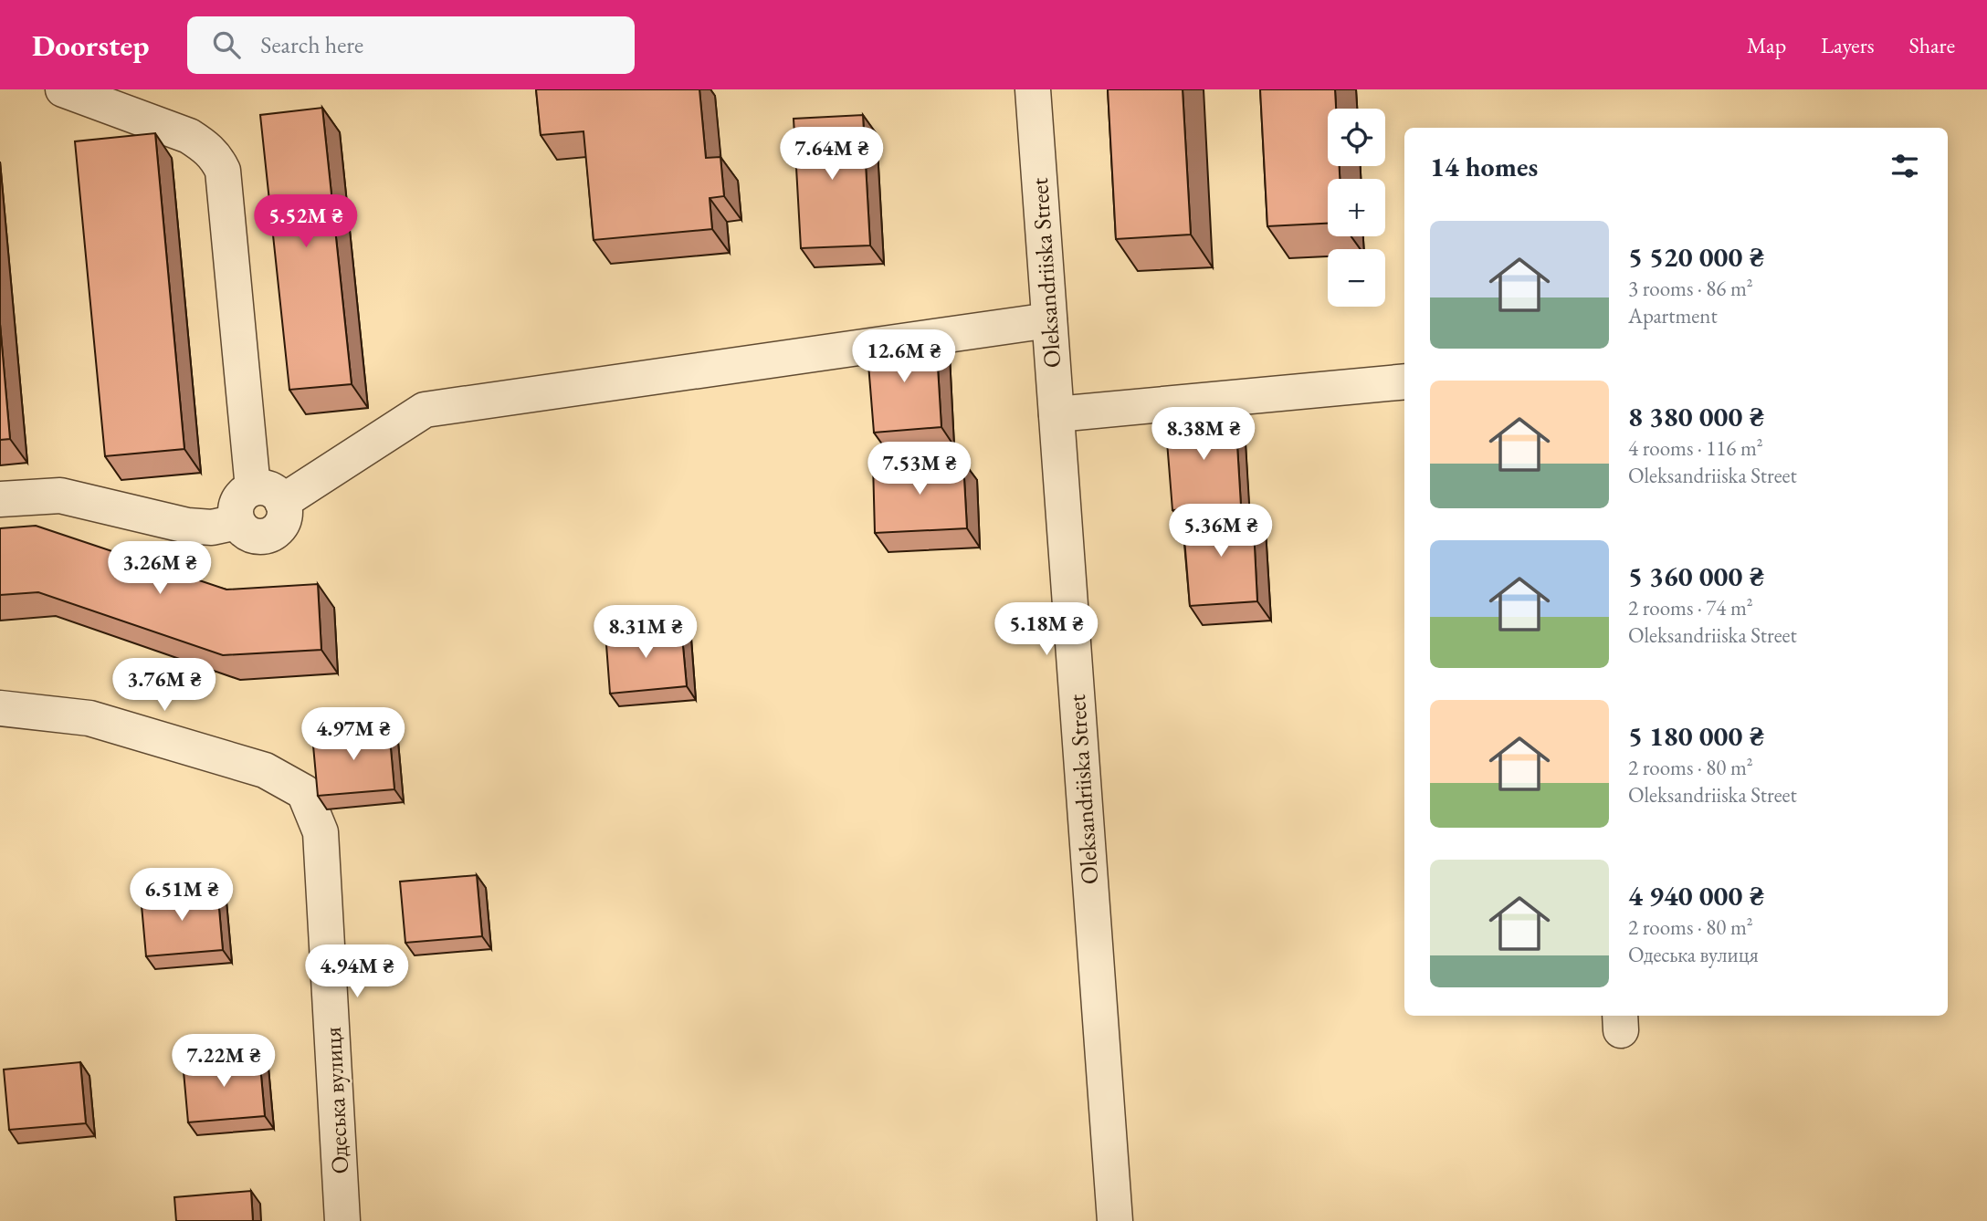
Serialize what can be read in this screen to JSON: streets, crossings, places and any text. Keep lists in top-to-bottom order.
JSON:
{
  "streets": {
    "street": ["Oleksandriiska Street", "Одеська вулиця"]
  },
  "page": {
    "header": "Doorstep",
    "search": "Search here",
    "nav": ["Map", "Layers", "Share"],
    "map_buttons": ["+", "−"],
    "price": [
      "7.64M ₴",
      "5.52M ₴",
      "12.6M ₴",
      "8.38M ₴",
      "7.53M ₴",
      "5.36M ₴",
      "3.26M ₴",
      "5.18M ₴",
      "8.31M ₴",
      "3.76M ₴",
      "4.97M ₴",
      "6.51M ₴",
      "4.94M ₴",
      "7.22M ₴"
    ],
    "heading": "14 homes",
    "list": [
      {
        "name": "5 520 000 ₴",
        "note": "3 rooms · 86 m² · Apartment"
      },
      {
        "name": "8 380 000 ₴",
        "note": "4 rooms · 116 m² · Oleksandriiska Street"
      },
      {
        "name": "5 360 000 ₴",
        "note": "2 rooms · 74 m² · Oleksandriiska Street"
      },
      {
        "name": "5 180 000 ₴",
        "note": "2 rooms · 80 m² · Oleksandriiska Street"
      },
      {
        "name": "4 940 000 ₴",
        "note": "2 rooms · 80 m² · Одеська вулиця"
      }
    ]
  }
}
